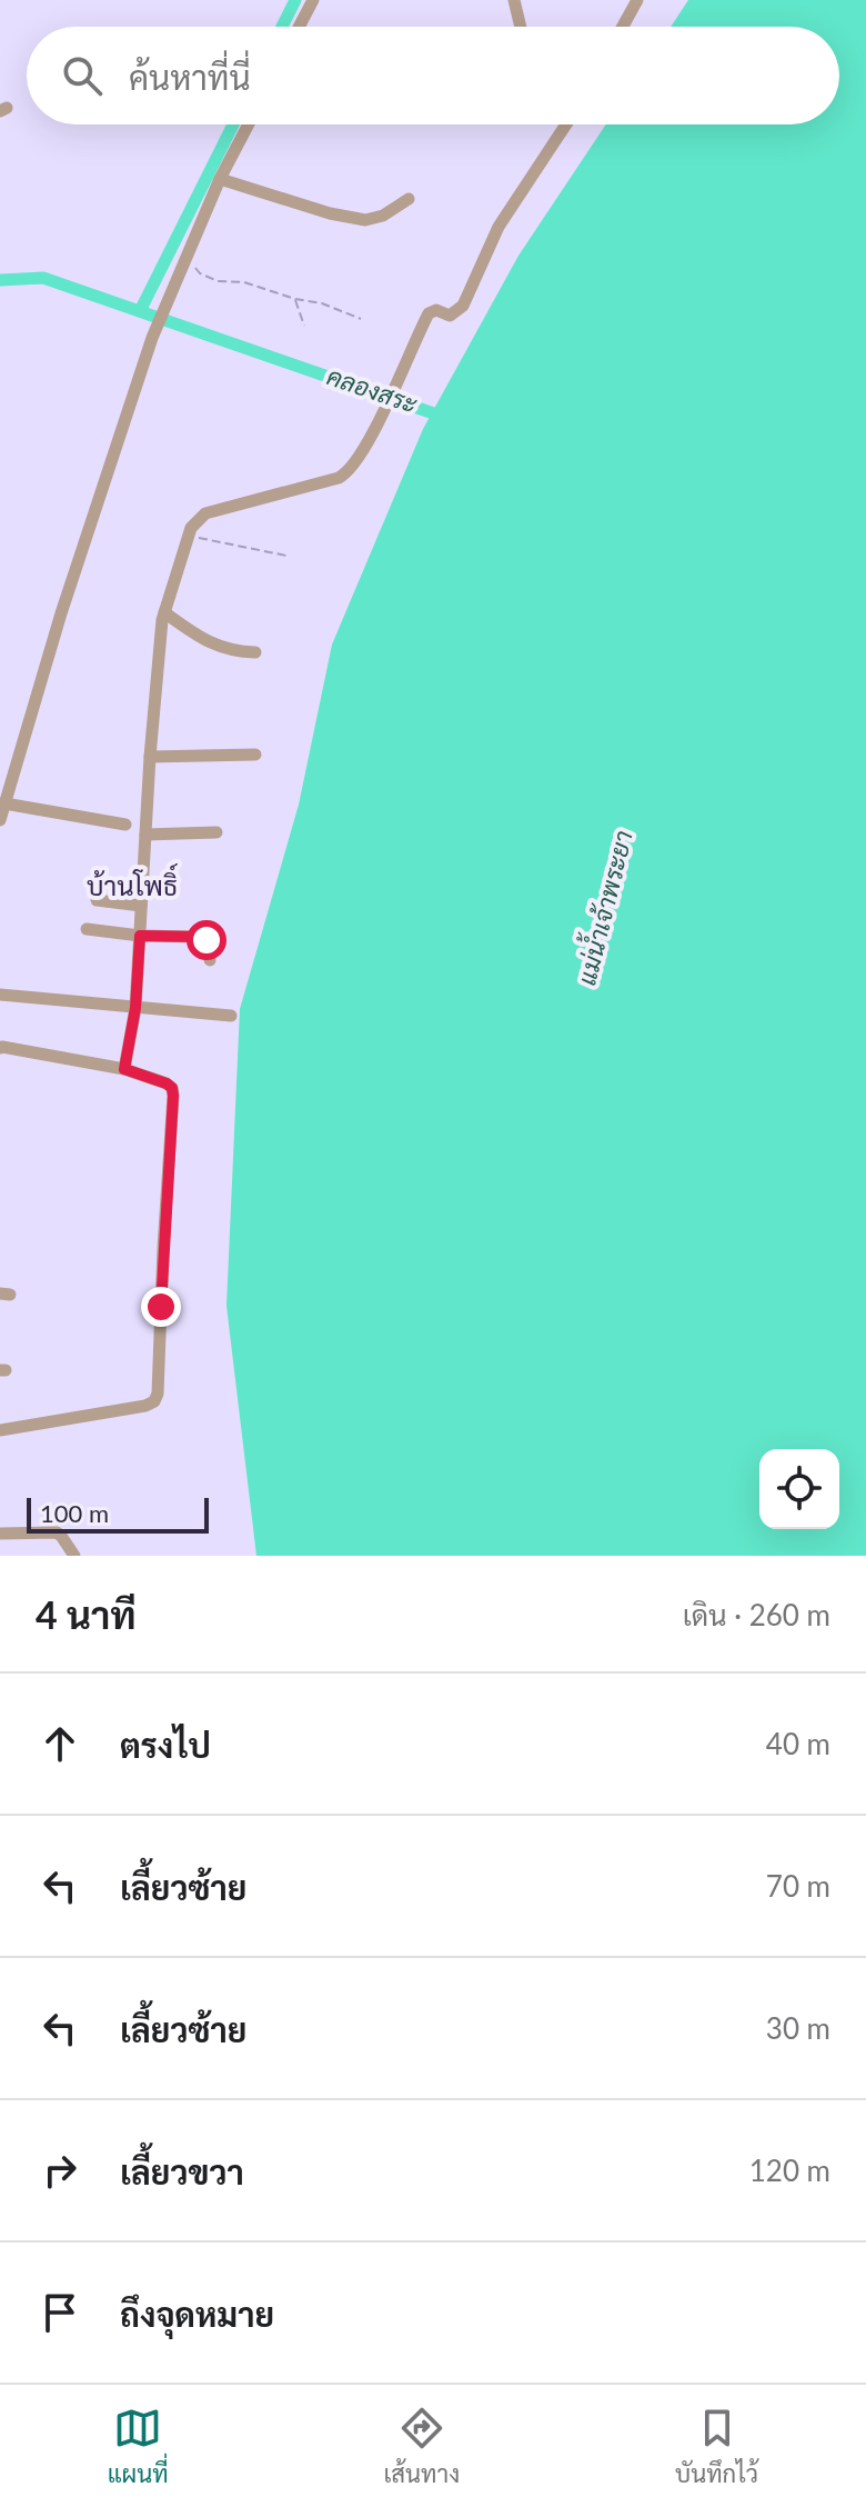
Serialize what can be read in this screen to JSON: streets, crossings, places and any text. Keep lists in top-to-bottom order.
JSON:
{
  "districts": ["บ้านโพธิ์"],
  "water": ["คลองสระ", "แม่น้ำเจ้าพระยา"],
  "scale_bar": "100 m",
  "page": {
    "search": "ค้นหาที่นี่",
    "scale": "100 m",
    "heading": ["4 นาที", "เดิน · 260 m"],
    "list": [
      ["ตรงไป", "40 m"],
      ["เลี้ยวซ้าย", "70 m"],
      ["เลี้ยวซ้าย", "30 m"],
      ["เลี้ยวขวา", "120 m"],
      "ถึงจุดหมาย"
    ],
    "nav": ["แผนที่", "เส้นทาง", "บันทึกไว้"]
  }
}
